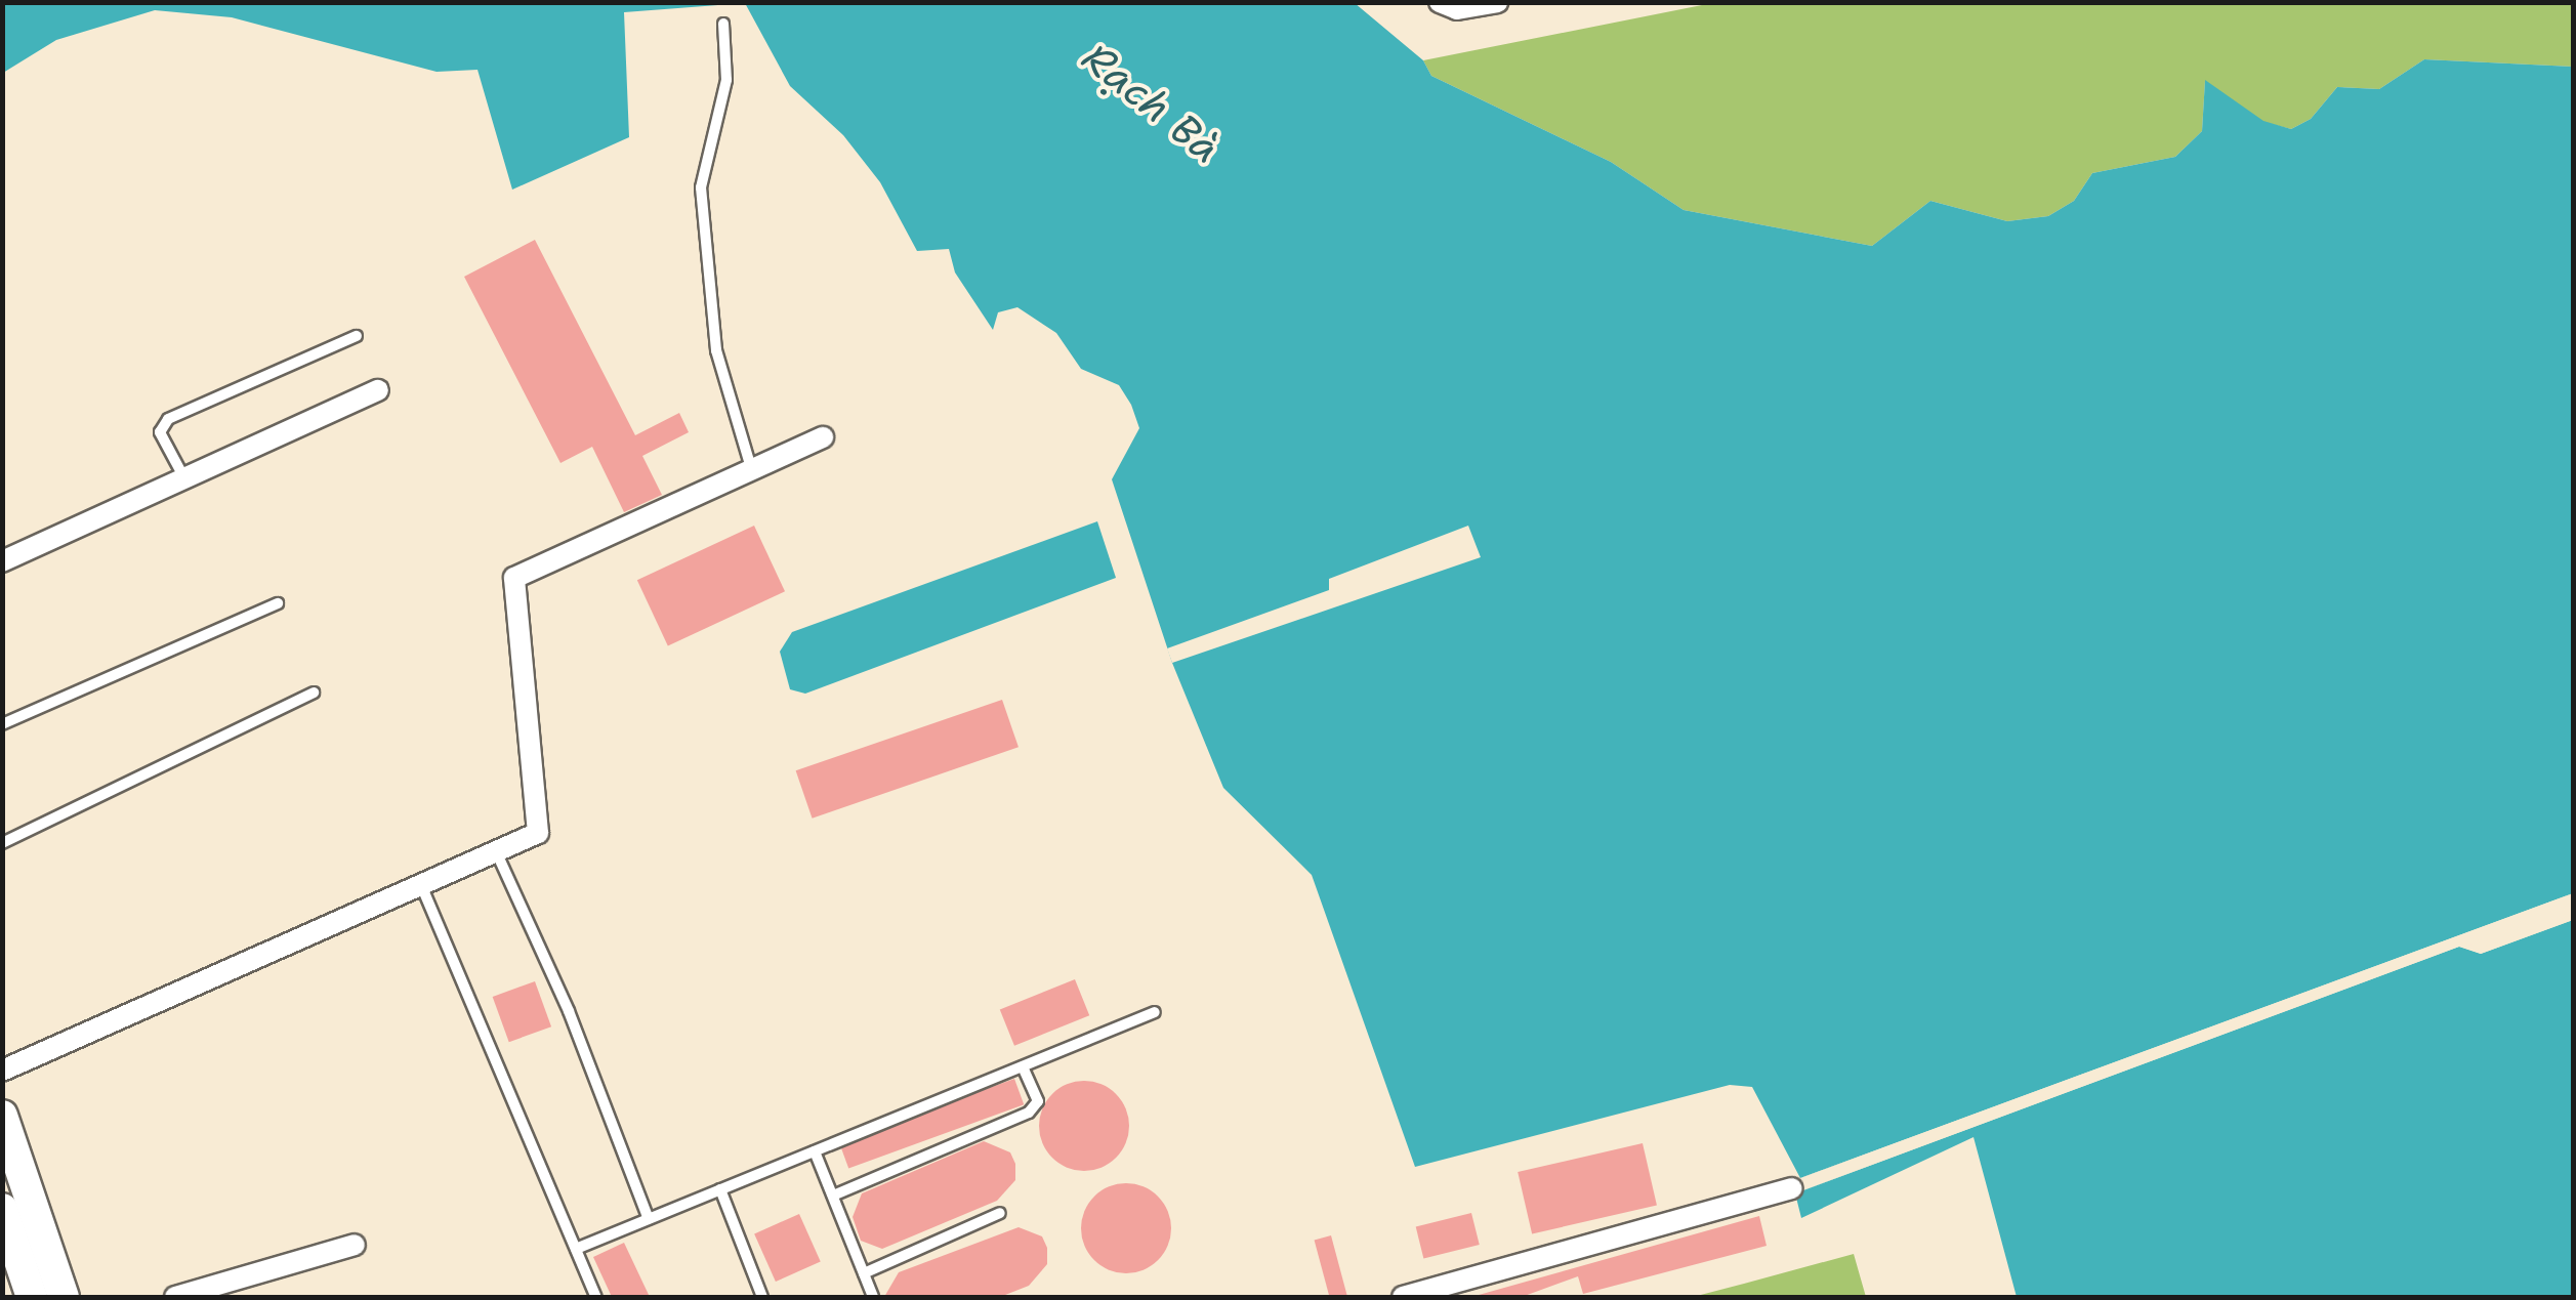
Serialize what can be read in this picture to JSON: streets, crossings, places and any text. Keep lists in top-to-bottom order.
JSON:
{
  "water": ["Rạch Bà"]
}
